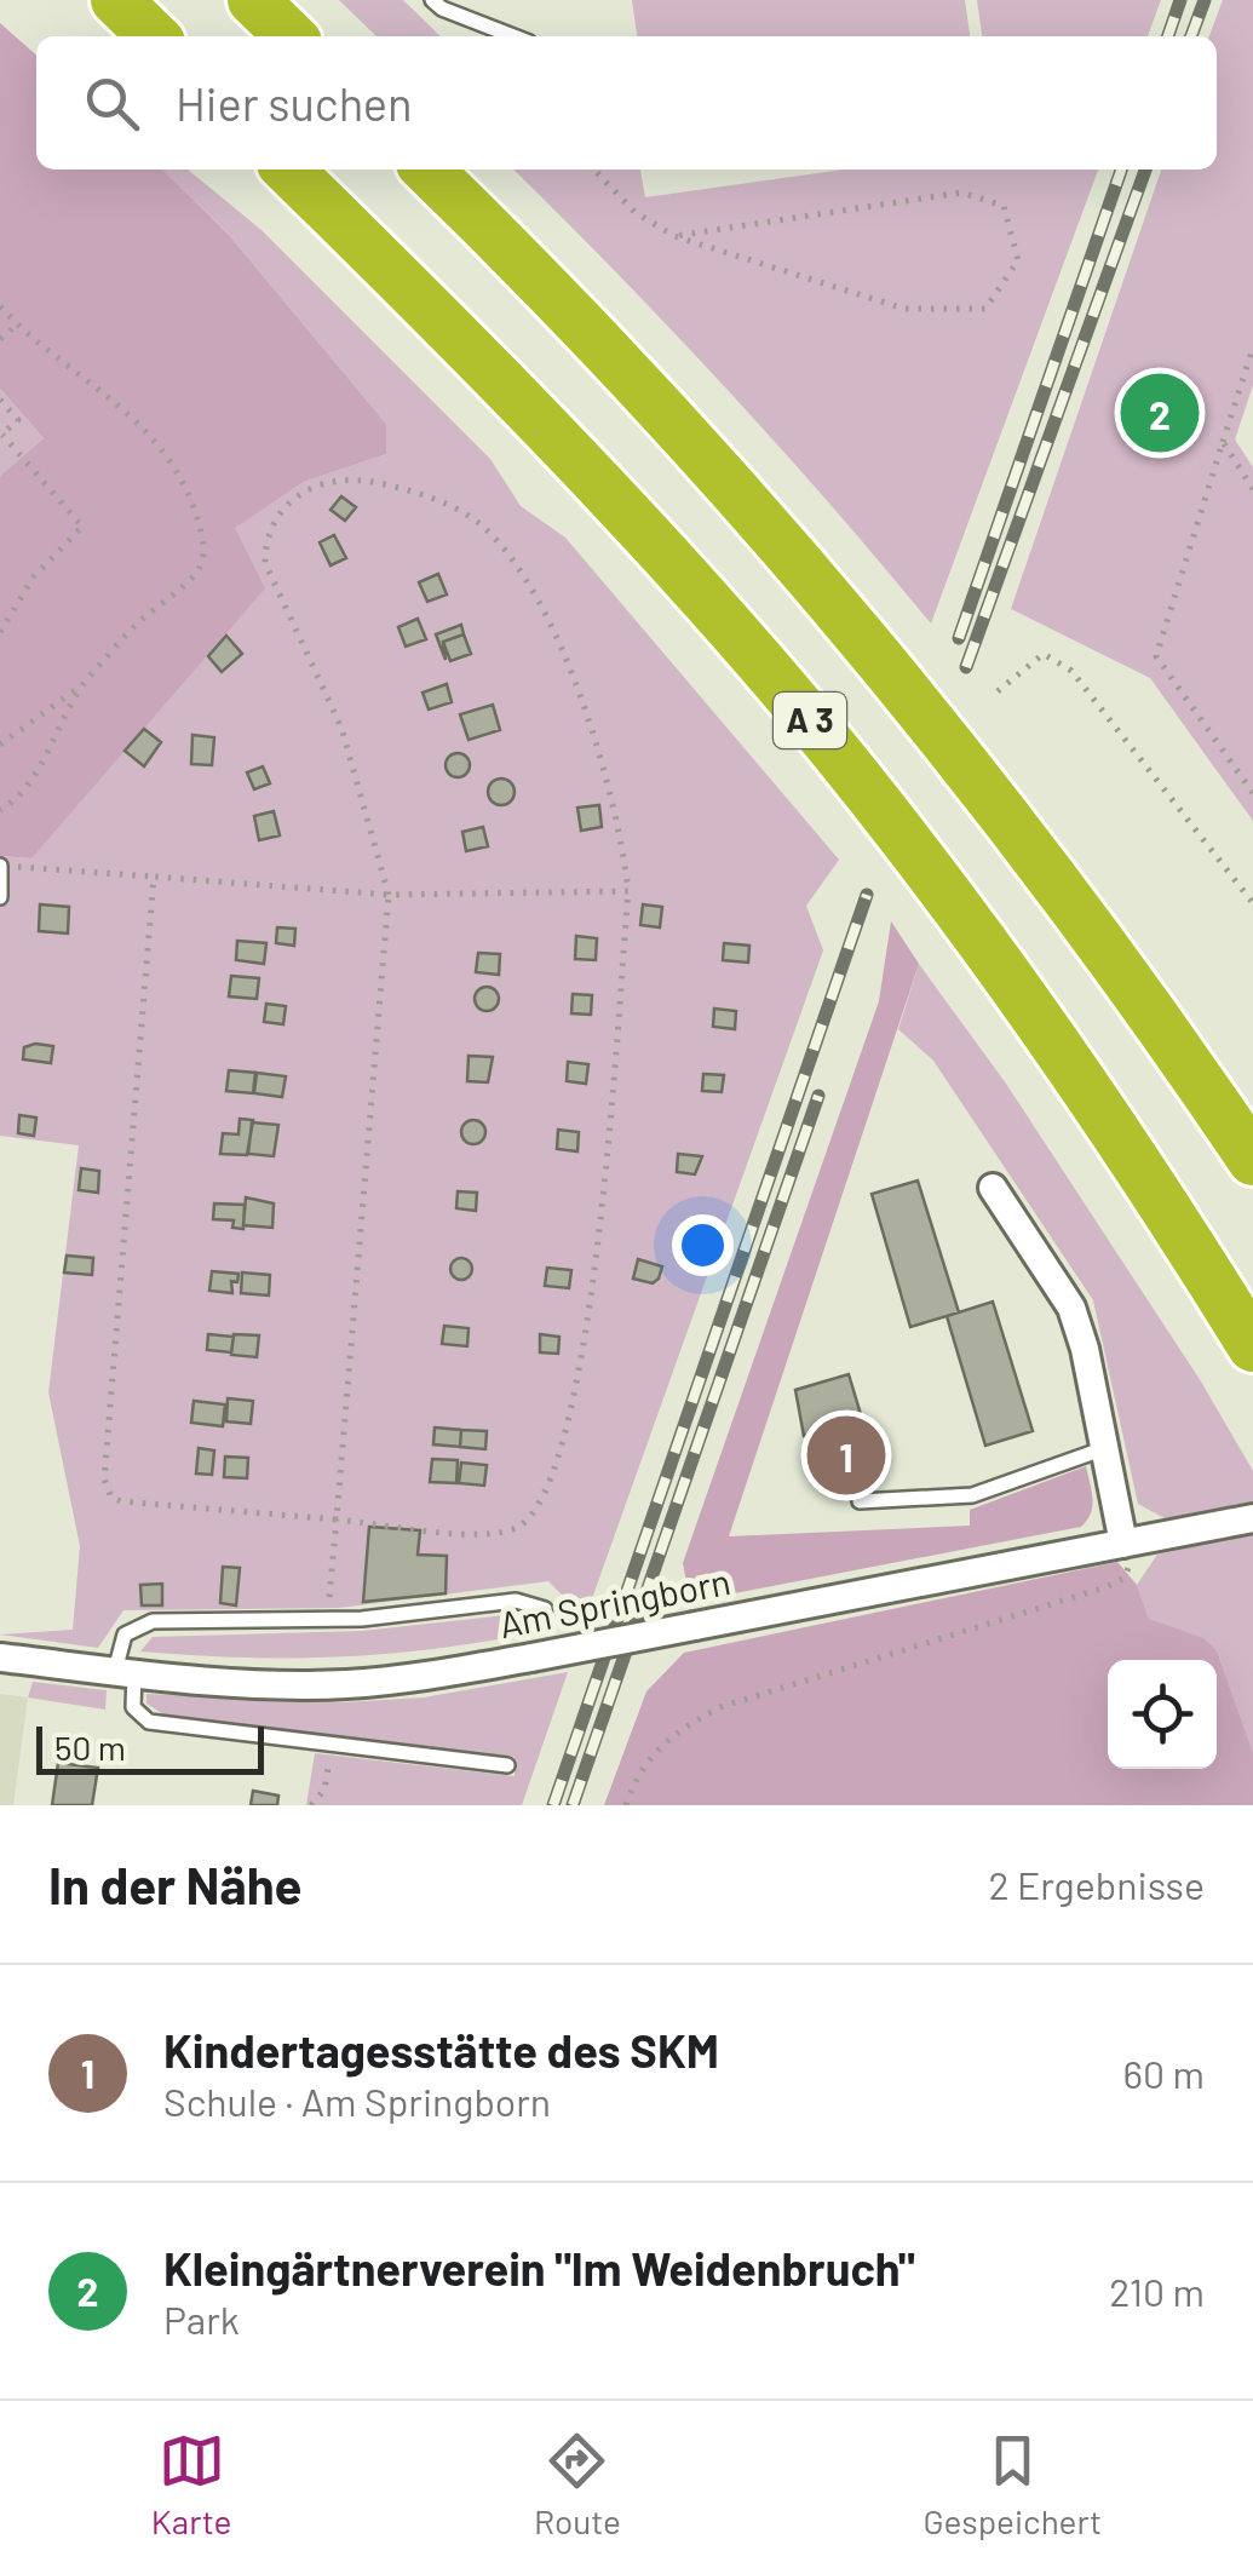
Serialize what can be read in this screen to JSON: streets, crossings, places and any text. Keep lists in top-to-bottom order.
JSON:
{
  "streets": {
    "highway": ["A 3"],
    "street": ["Am Springborn"]
  },
  "scale_bar": "50 m",
  "page": {
    "search": "Hier suchen",
    "pins": ["2", "1"],
    "scale": "50 m",
    "heading": ["In der Nähe", "2 Ergebnisse"],
    "list": [
      {
        "mark": "1",
        "name": "Kindertagesstätte des SKM",
        "note": "Schule · Am Springborn",
        "value": "60 m"
      },
      {
        "mark": "2",
        "name": "Kleingärtnerverein \"Im Weidenbruch\"",
        "note": "Park",
        "value": "210 m"
      }
    ],
    "nav": ["Karte", "Route", "Gespeichert"]
  }
}
